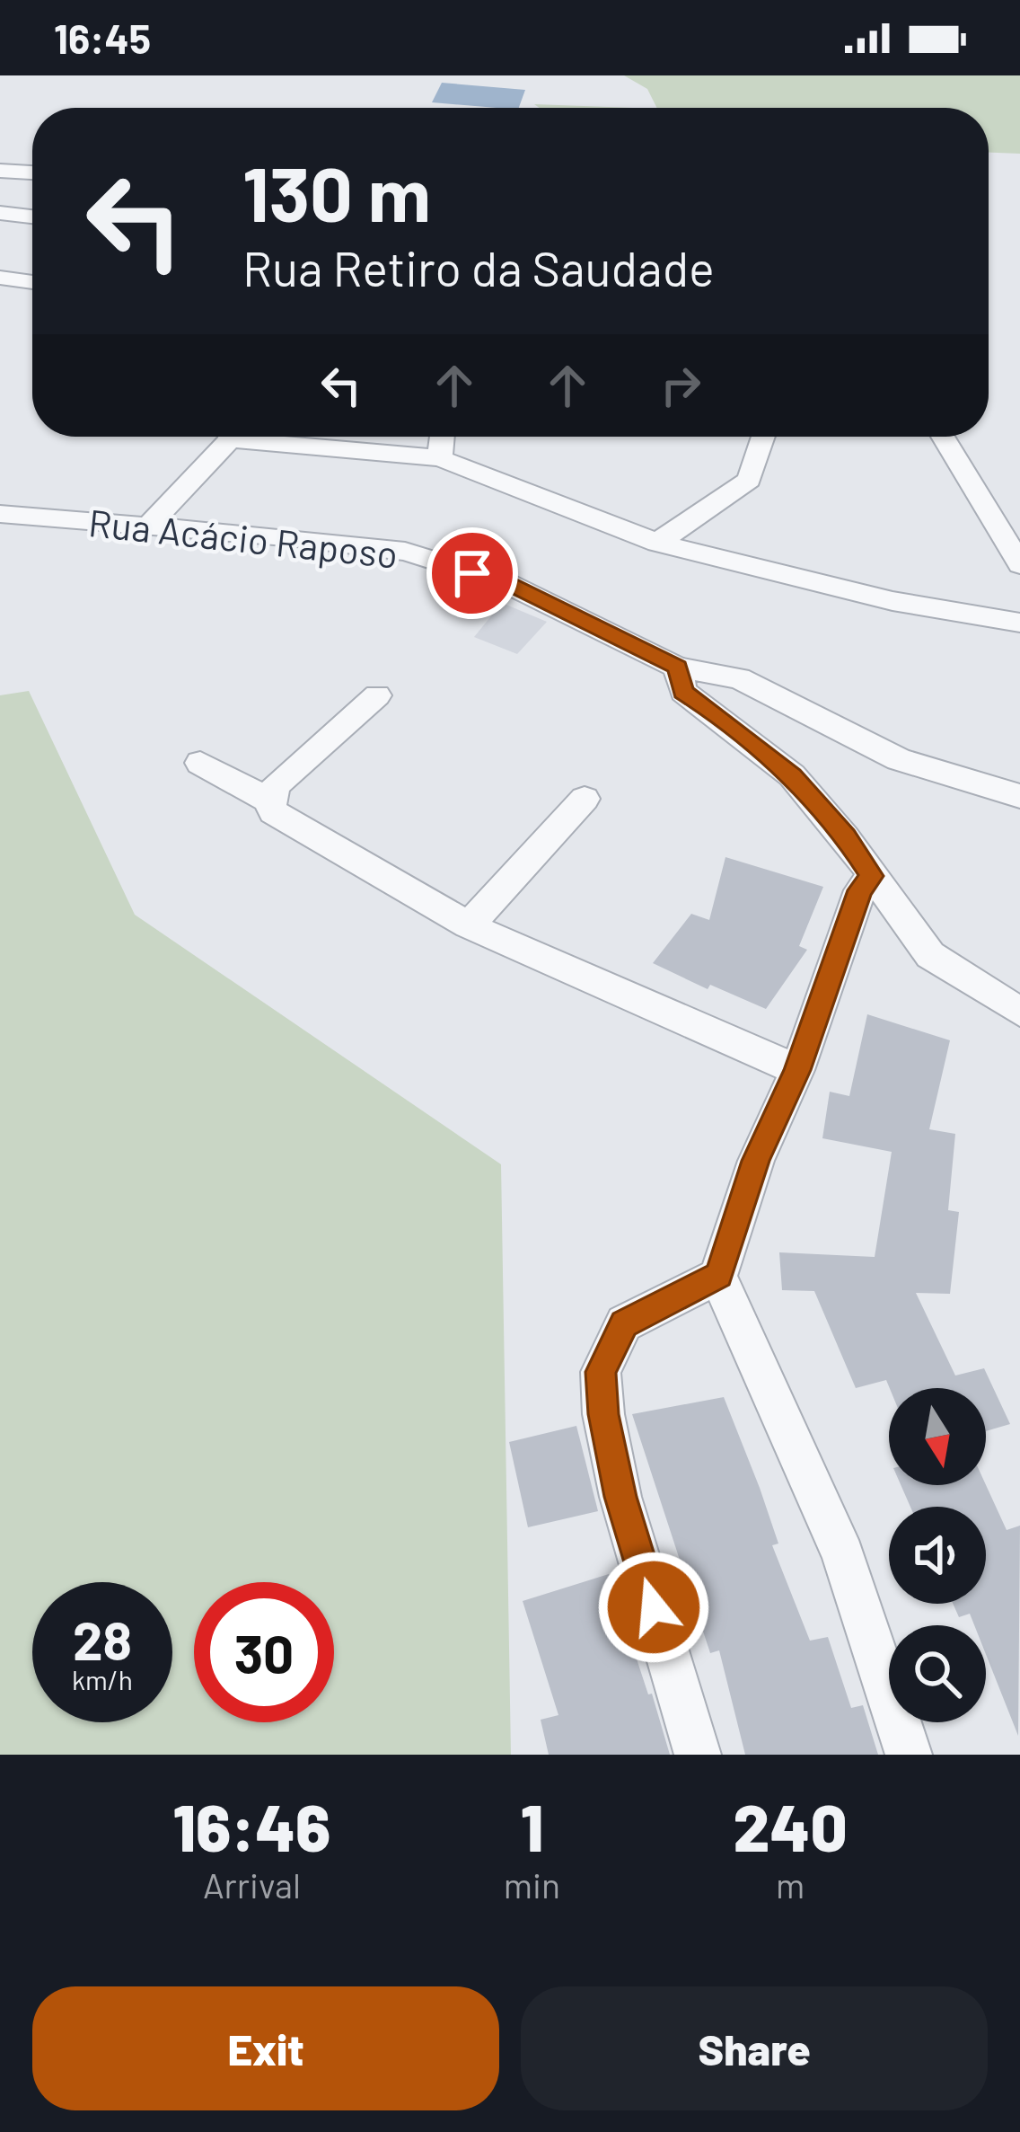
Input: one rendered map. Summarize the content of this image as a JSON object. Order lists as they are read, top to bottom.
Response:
{
  "streets": {
    "street": ["Rua Acácio Raposo"]
  },
  "north": "bottom",
  "page": {
    "status": "16:45",
    "turn": ["130 m", "Rua Retiro da Saudade"],
    "speed": "28 km/h",
    "limit": "30",
    "eta": [
      "16:46",
      "Arrival",
      "1",
      "min",
      "240",
      "m"
    ],
    "buttons": ["Exit", "Share"]
  }
}
